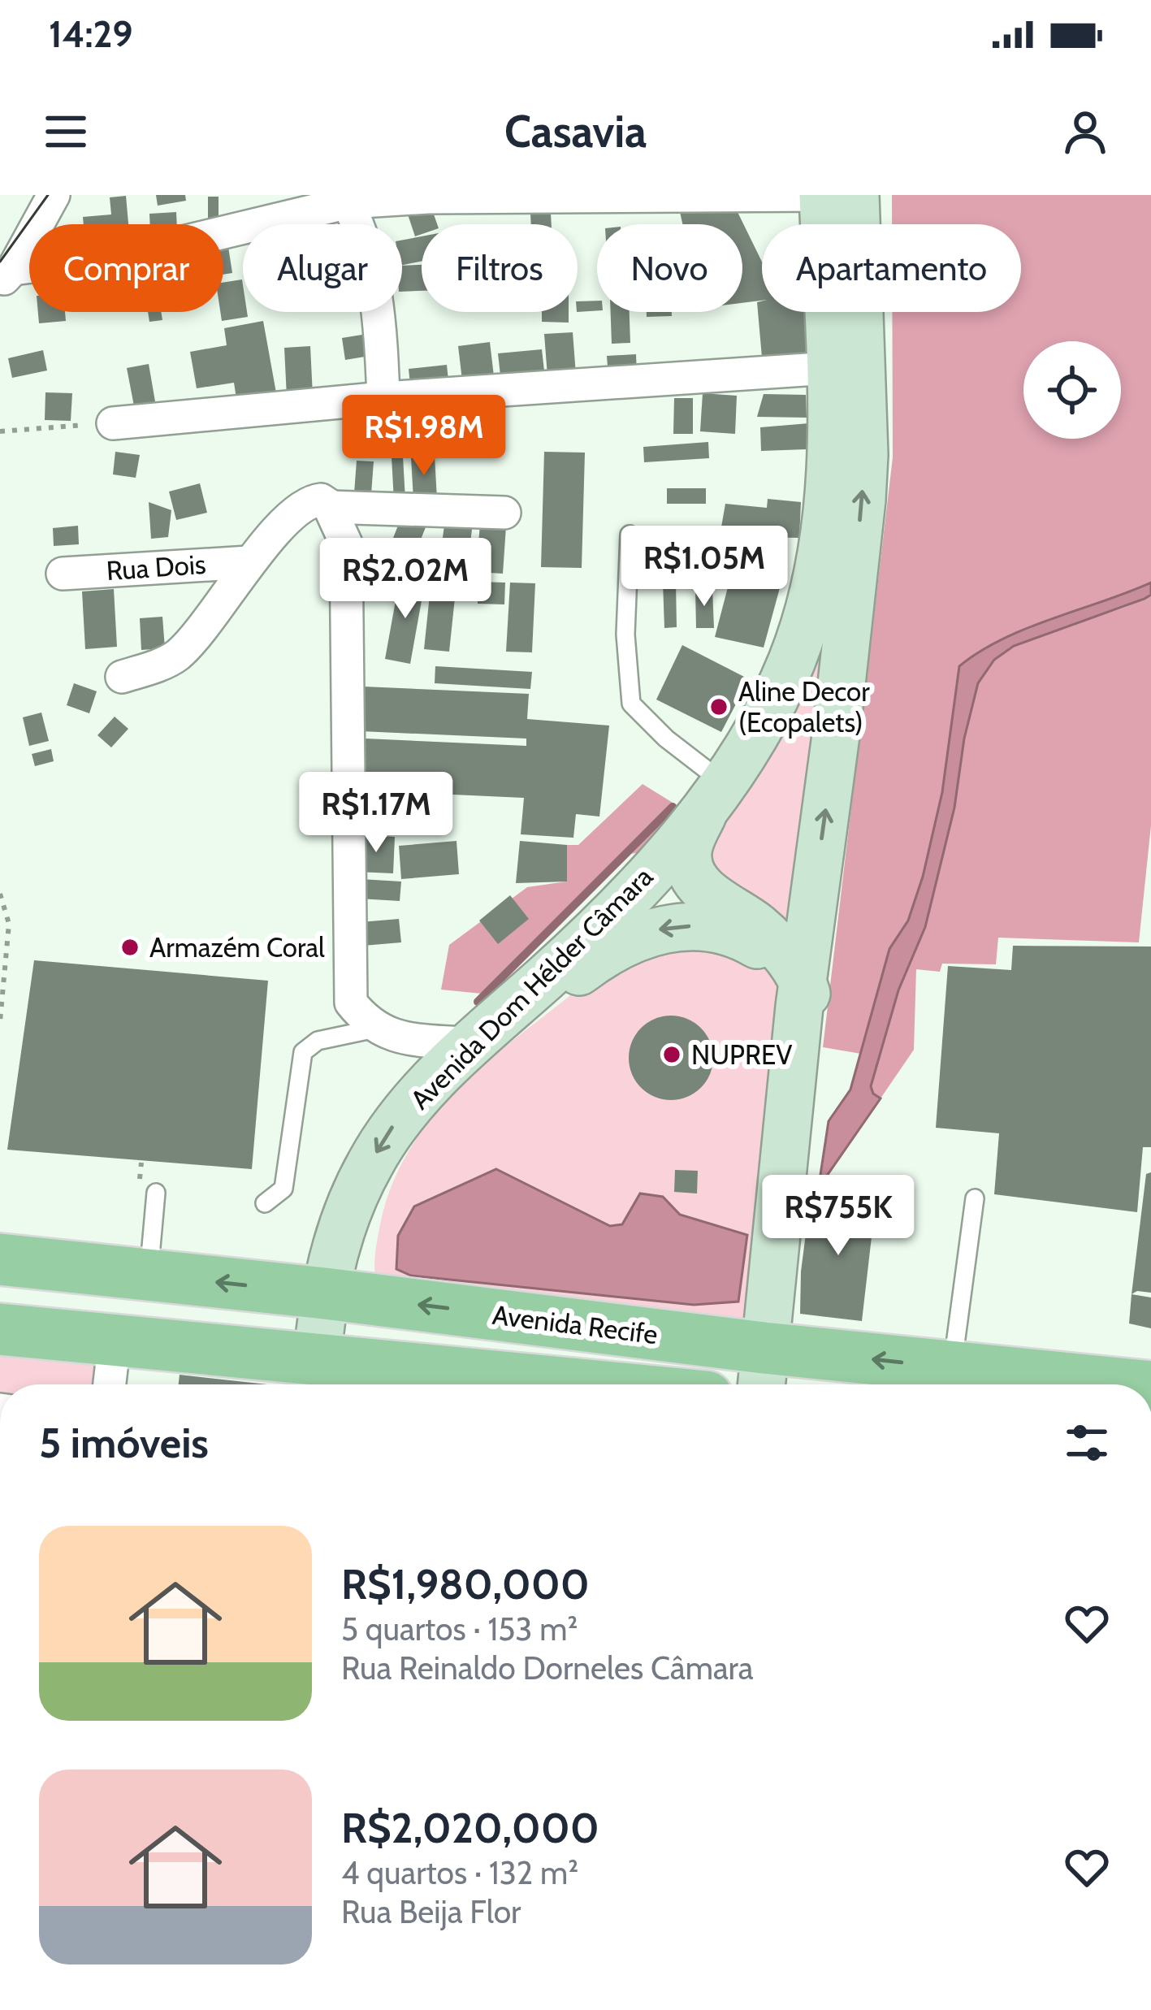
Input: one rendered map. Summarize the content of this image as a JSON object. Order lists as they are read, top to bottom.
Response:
{
  "streets": {
    "main road": ["Avenida Dom Hélder Câmara", "Avenida Recife"],
    "street": ["Rua Dois"]
  },
  "crossings": [
    ["Avenida Dom Hélder Câmara", "Avenida Recife"]
  ],
  "places": ["Aline Decor (Ecopalets)", "Armazém Coral", "NUPREV"],
  "page": {
    "status": "14:29",
    "header": "Casavia",
    "chip": [
      "Comprar",
      "Alugar",
      "Filtros",
      "Novo",
      "Apartamento"
    ],
    "price": [
      "R$1.98M",
      "R$1.05M",
      "R$2.02M",
      "R$1.17M",
      "R$755K"
    ],
    "heading": "5 imóveis",
    "list": [
      {
        "name": "R$1,980,000",
        "note": "5 quartos · 153 m² · Rua Reinaldo Dorneles Câmara"
      },
      {
        "name": "R$2,020,000",
        "note": "4 quartos · 132 m² · Rua Beija Flor"
      }
    ]
  }
}
